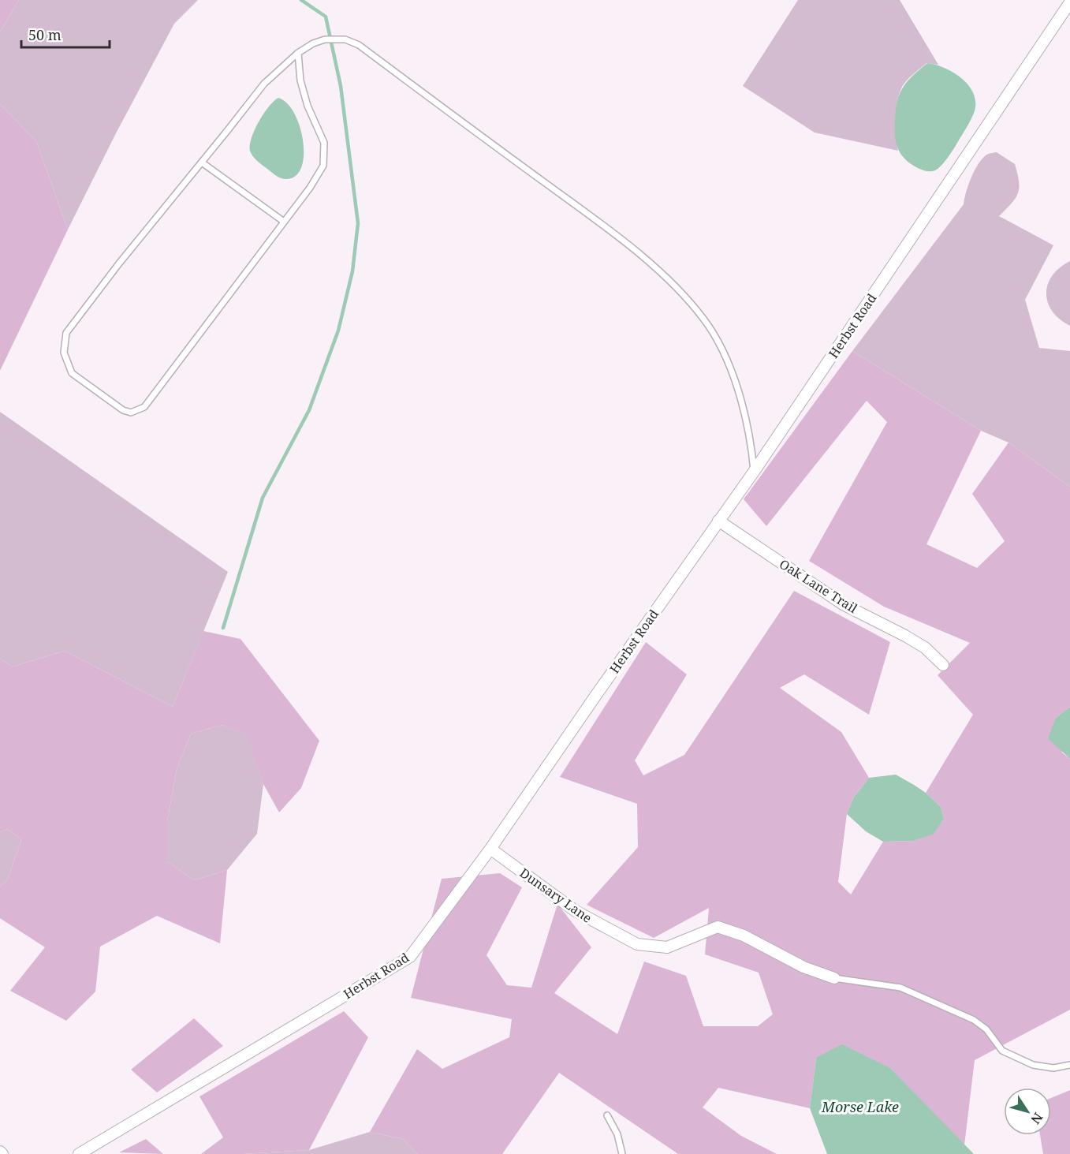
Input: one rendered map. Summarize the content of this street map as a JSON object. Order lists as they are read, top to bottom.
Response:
{
  "streets": {
    "street": ["Herbst Road", "Oak Lane Trail", "Dunsary Lane"]
  },
  "crossings": [
    ["Herbst Road", "Oak Lane Trail"],
    ["Herbst Road", "Dunsary Lane"]
  ],
  "water": ["Morse Lake"],
  "scale_bar": "50 m",
  "north": "bottom right"
}
